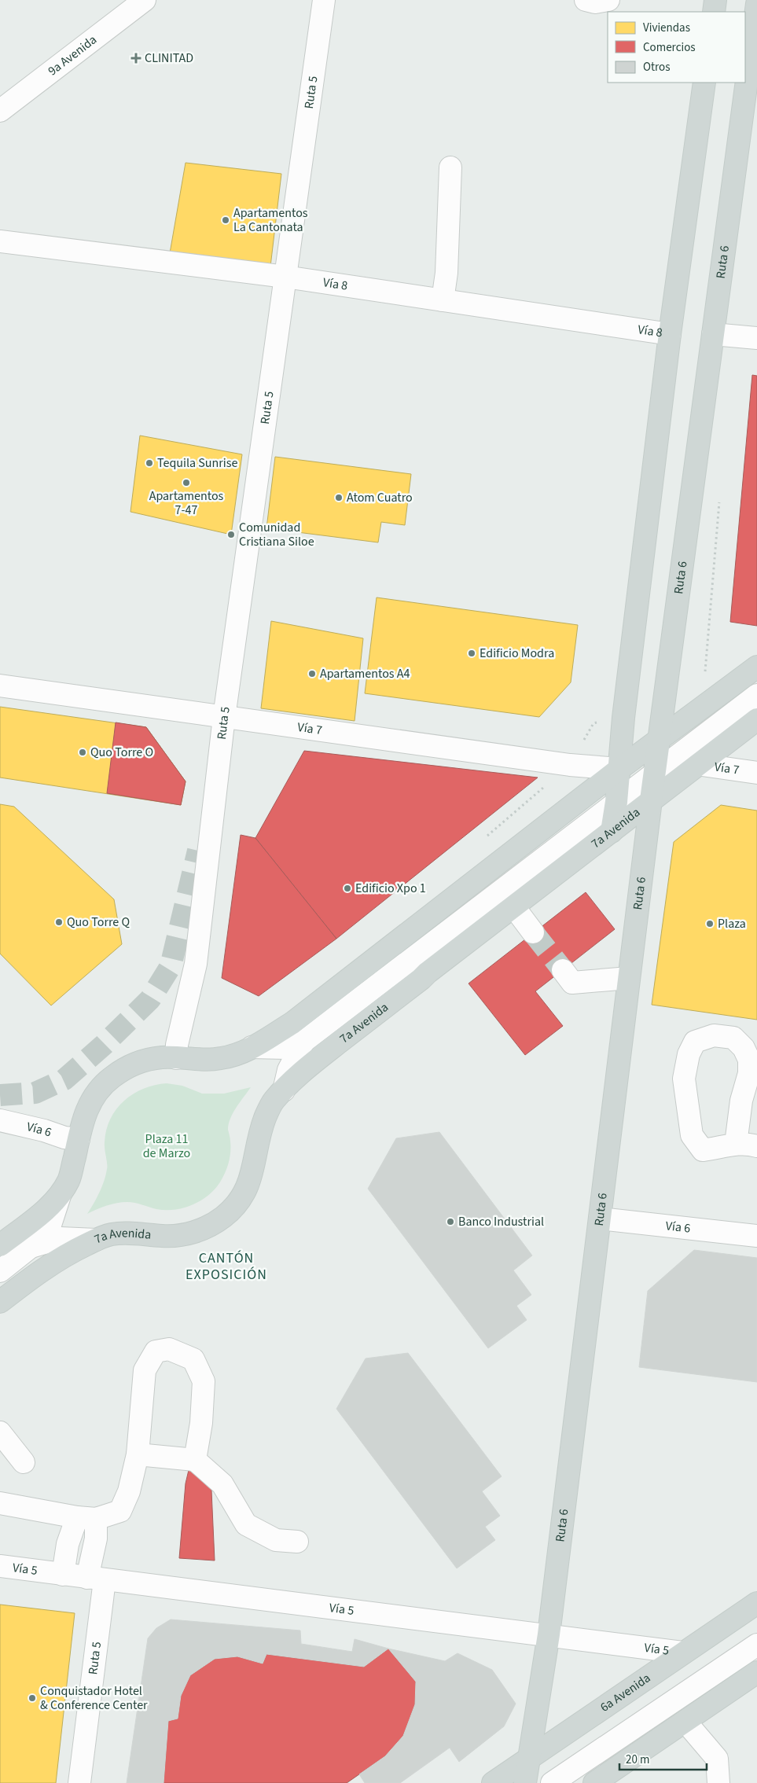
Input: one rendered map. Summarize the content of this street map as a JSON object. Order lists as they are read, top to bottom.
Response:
{
  "streets": {
    "main road": ["Ruta 6", "7a Avenida", "6a Avenida"],
    "street": [
      "9a Avenida",
      "Ruta 5",
      "Vía 8",
      "Vía 7",
      "Vía 6",
      "Vía 5"
    ]
  },
  "crossings": [
    ["Ruta 5", "Vía 8"],
    ["Ruta 5", "Vía 7"],
    ["Ruta 5", "Vía 5"],
    ["Ruta 6", "7a Avenida"],
    ["Ruta 6", "Vía 6"],
    ["Ruta 6", "Vía 5"],
    ["Ruta 6", "6a Avenida"],
    ["Vía 7", "7a Avenida"],
    ["Vía 5", "6a Avenida"]
  ],
  "districts": ["CANTÓN EXPOSICIÓN"],
  "parks": ["Plaza 11 de Marzo"],
  "places": {
    "health": ["CLINITAD"],
    "other": [
      "Apartamentos La Cantonata",
      "Tequila Sunrise",
      "Apartamentos 7-47",
      "Atom Cuatro",
      "Comunidad Cristiana Siloe",
      "Edificio Modra",
      "Apartamentos A4",
      "Quo Torre O",
      "Edificio Xpo 1",
      "Quo Torre Q",
      "Plaza",
      "Banco Industrial",
      "Conquistador Hotel & Conference Center"
    ]
  },
  "legend": ["Viviendas", "Comercios", "Otros"],
  "scale_bar": "20 m"
}
